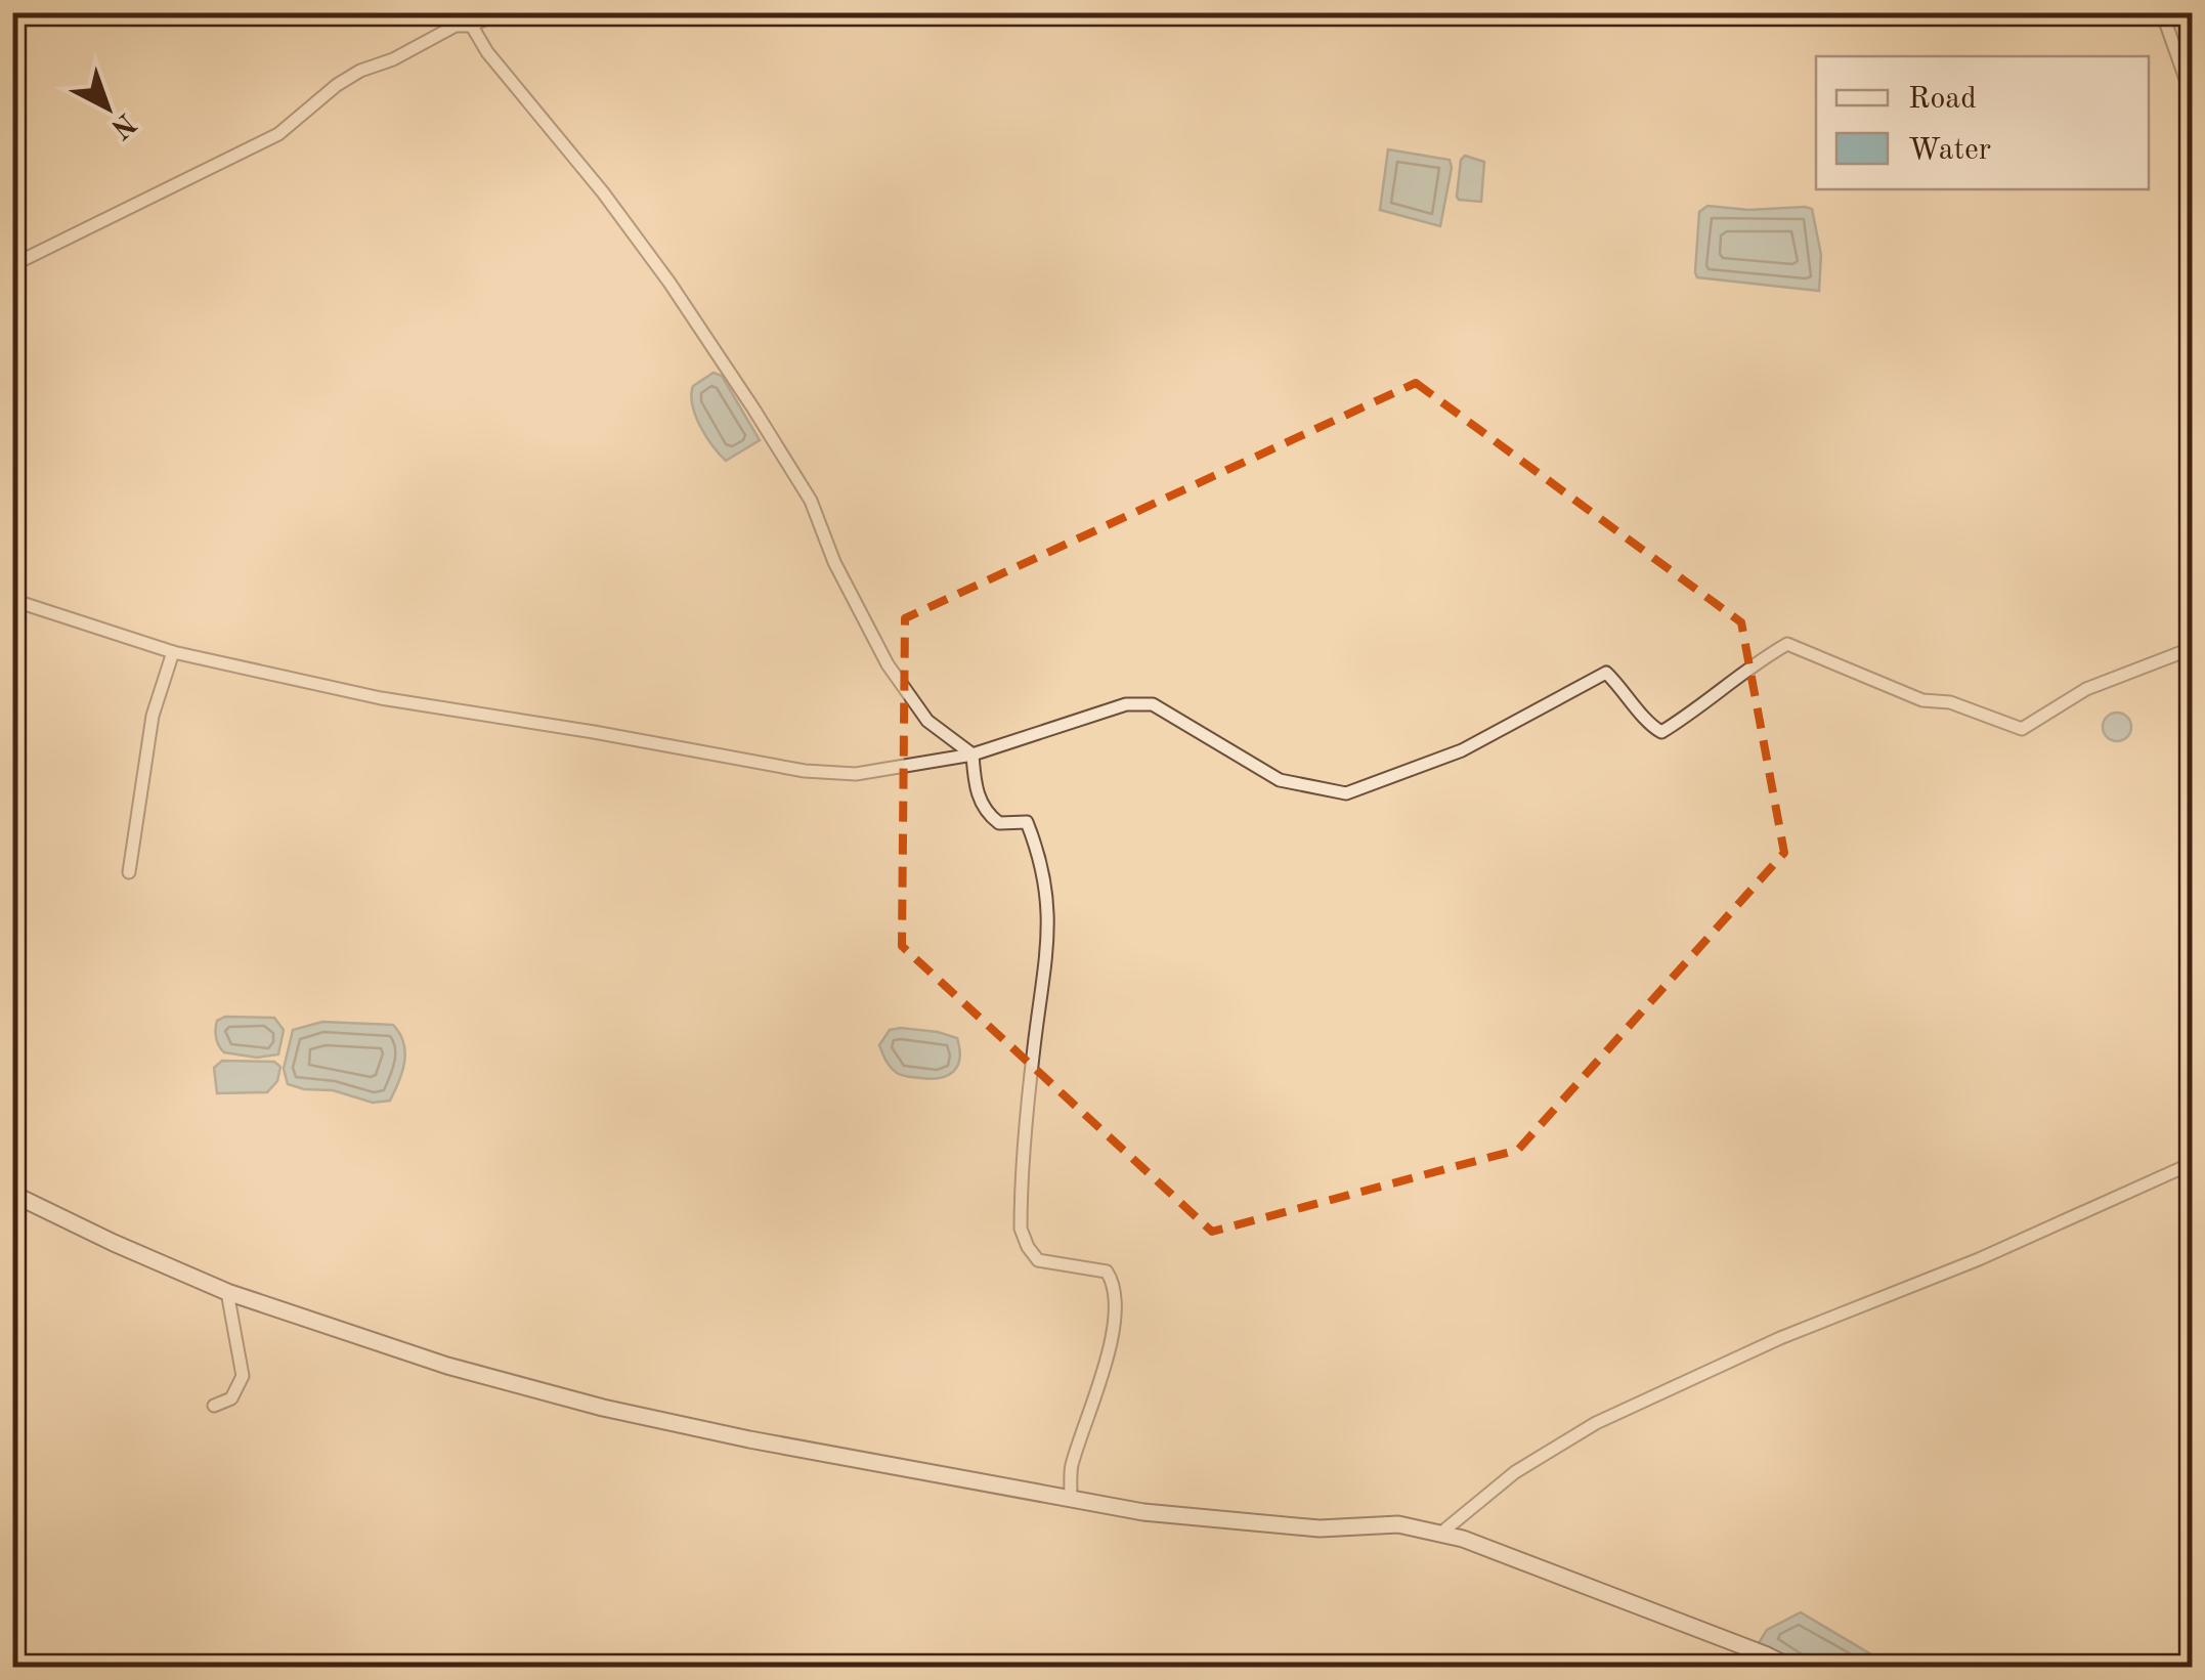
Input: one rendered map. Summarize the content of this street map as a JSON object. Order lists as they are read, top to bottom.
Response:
{
  "legend": ["Road", "Water"],
  "north": "bottom right"
}
